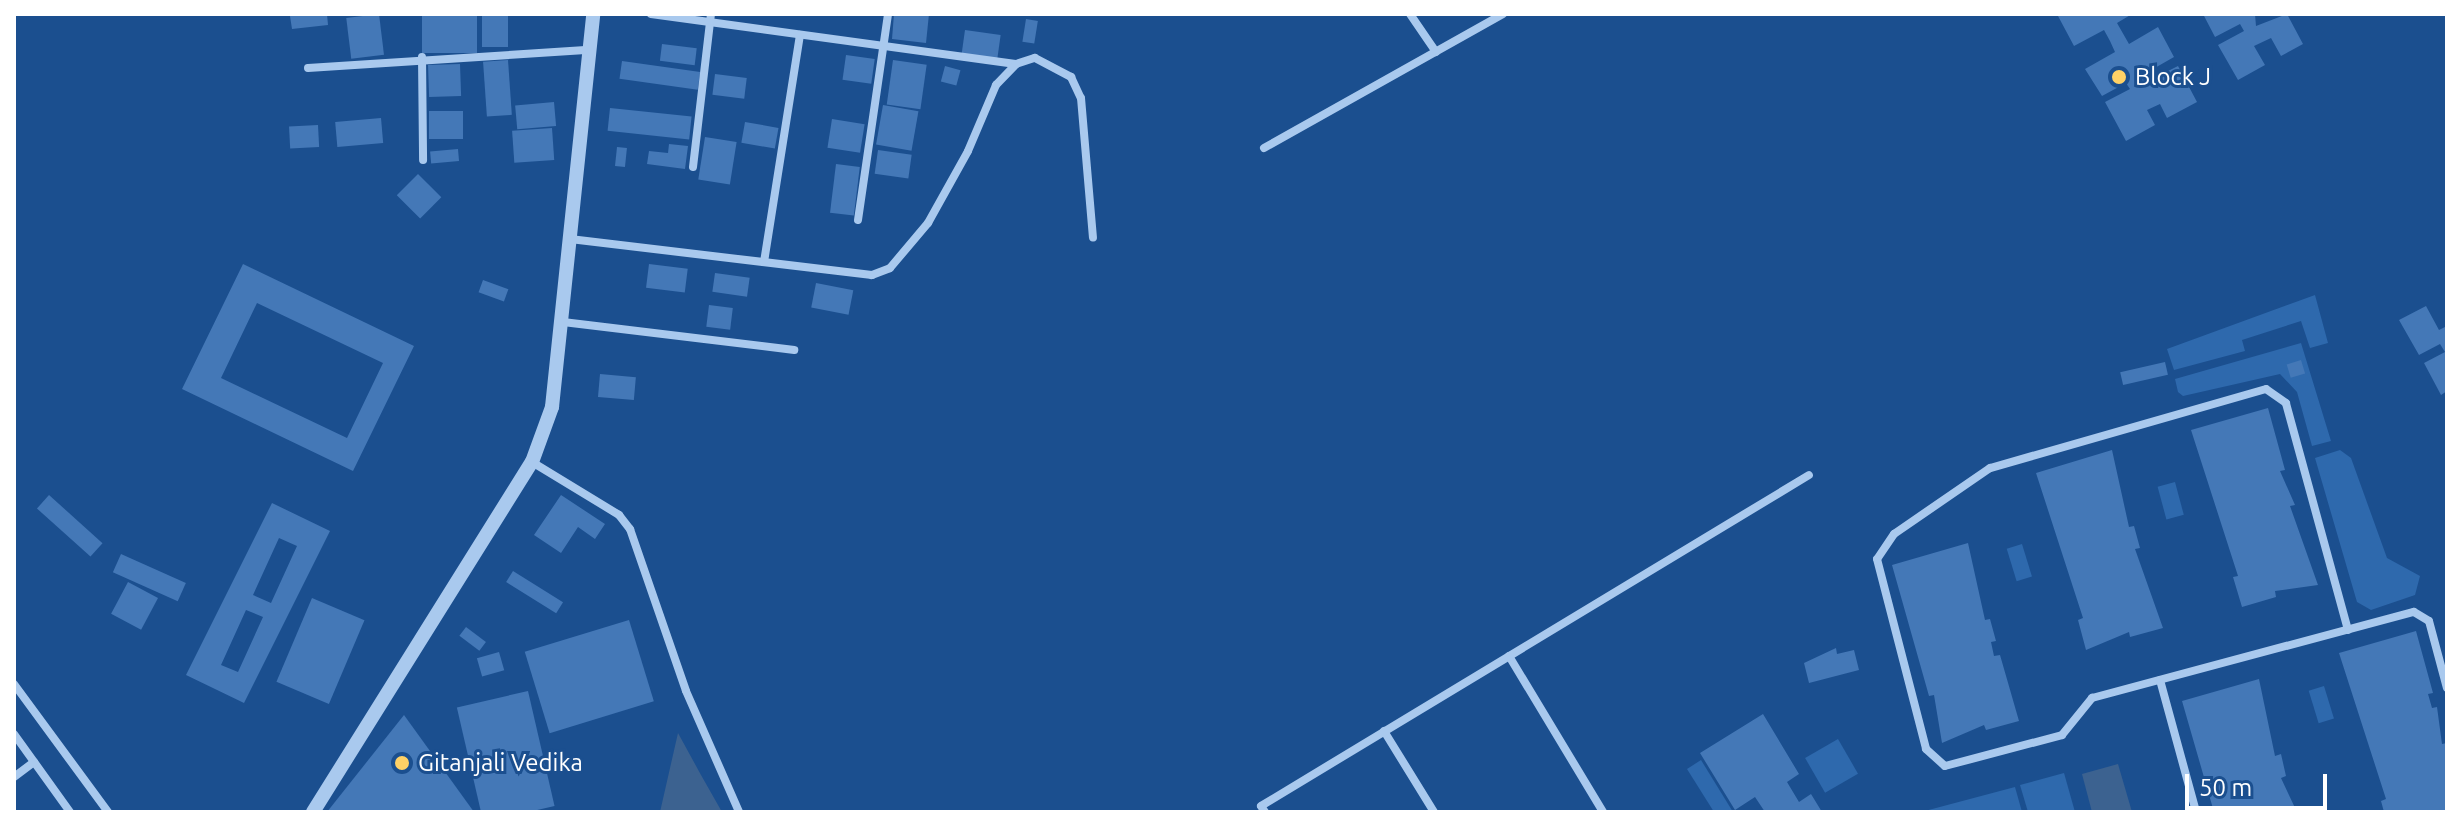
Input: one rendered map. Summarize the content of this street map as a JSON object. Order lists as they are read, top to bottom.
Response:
{
  "places": ["Block J", "Gitanjali Vedika"],
  "scale_bar": "50 m"
}
